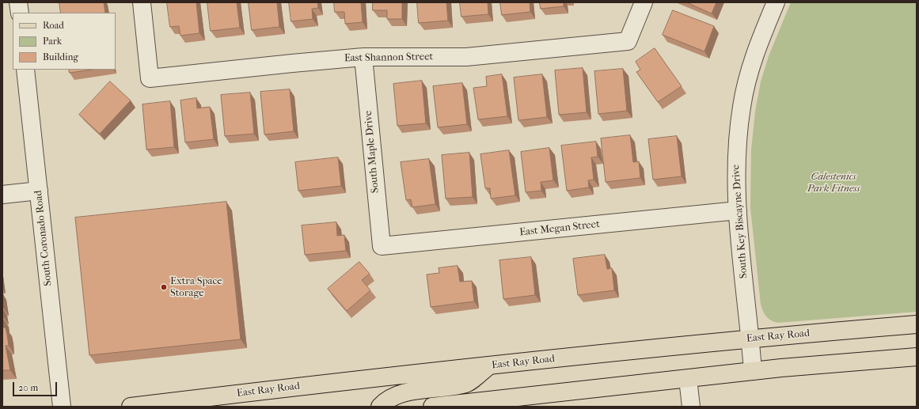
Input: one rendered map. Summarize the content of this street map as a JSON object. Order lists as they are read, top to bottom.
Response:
{
  "streets": {
    "main road": ["East Ray Road"],
    "street": [
      "East Shannon Street",
      "South Maple Drive",
      "South Key Biscayne Drive",
      "East Megan Street",
      "South Coronado Road"
    ]
  },
  "crossings": [
    ["East Shannon Street", "South Maple Drive"],
    ["South Maple Drive", "East Megan Street"],
    ["South Key Biscayne Drive", "East Megan Street"],
    ["South Key Biscayne Drive", "East Ray Road"]
  ],
  "parks": ["Calestenics Park Fitness"],
  "places": ["Extra Space Storage"],
  "legend": ["Road", "Park", "Building"],
  "scale_bar": "20 m"
}
